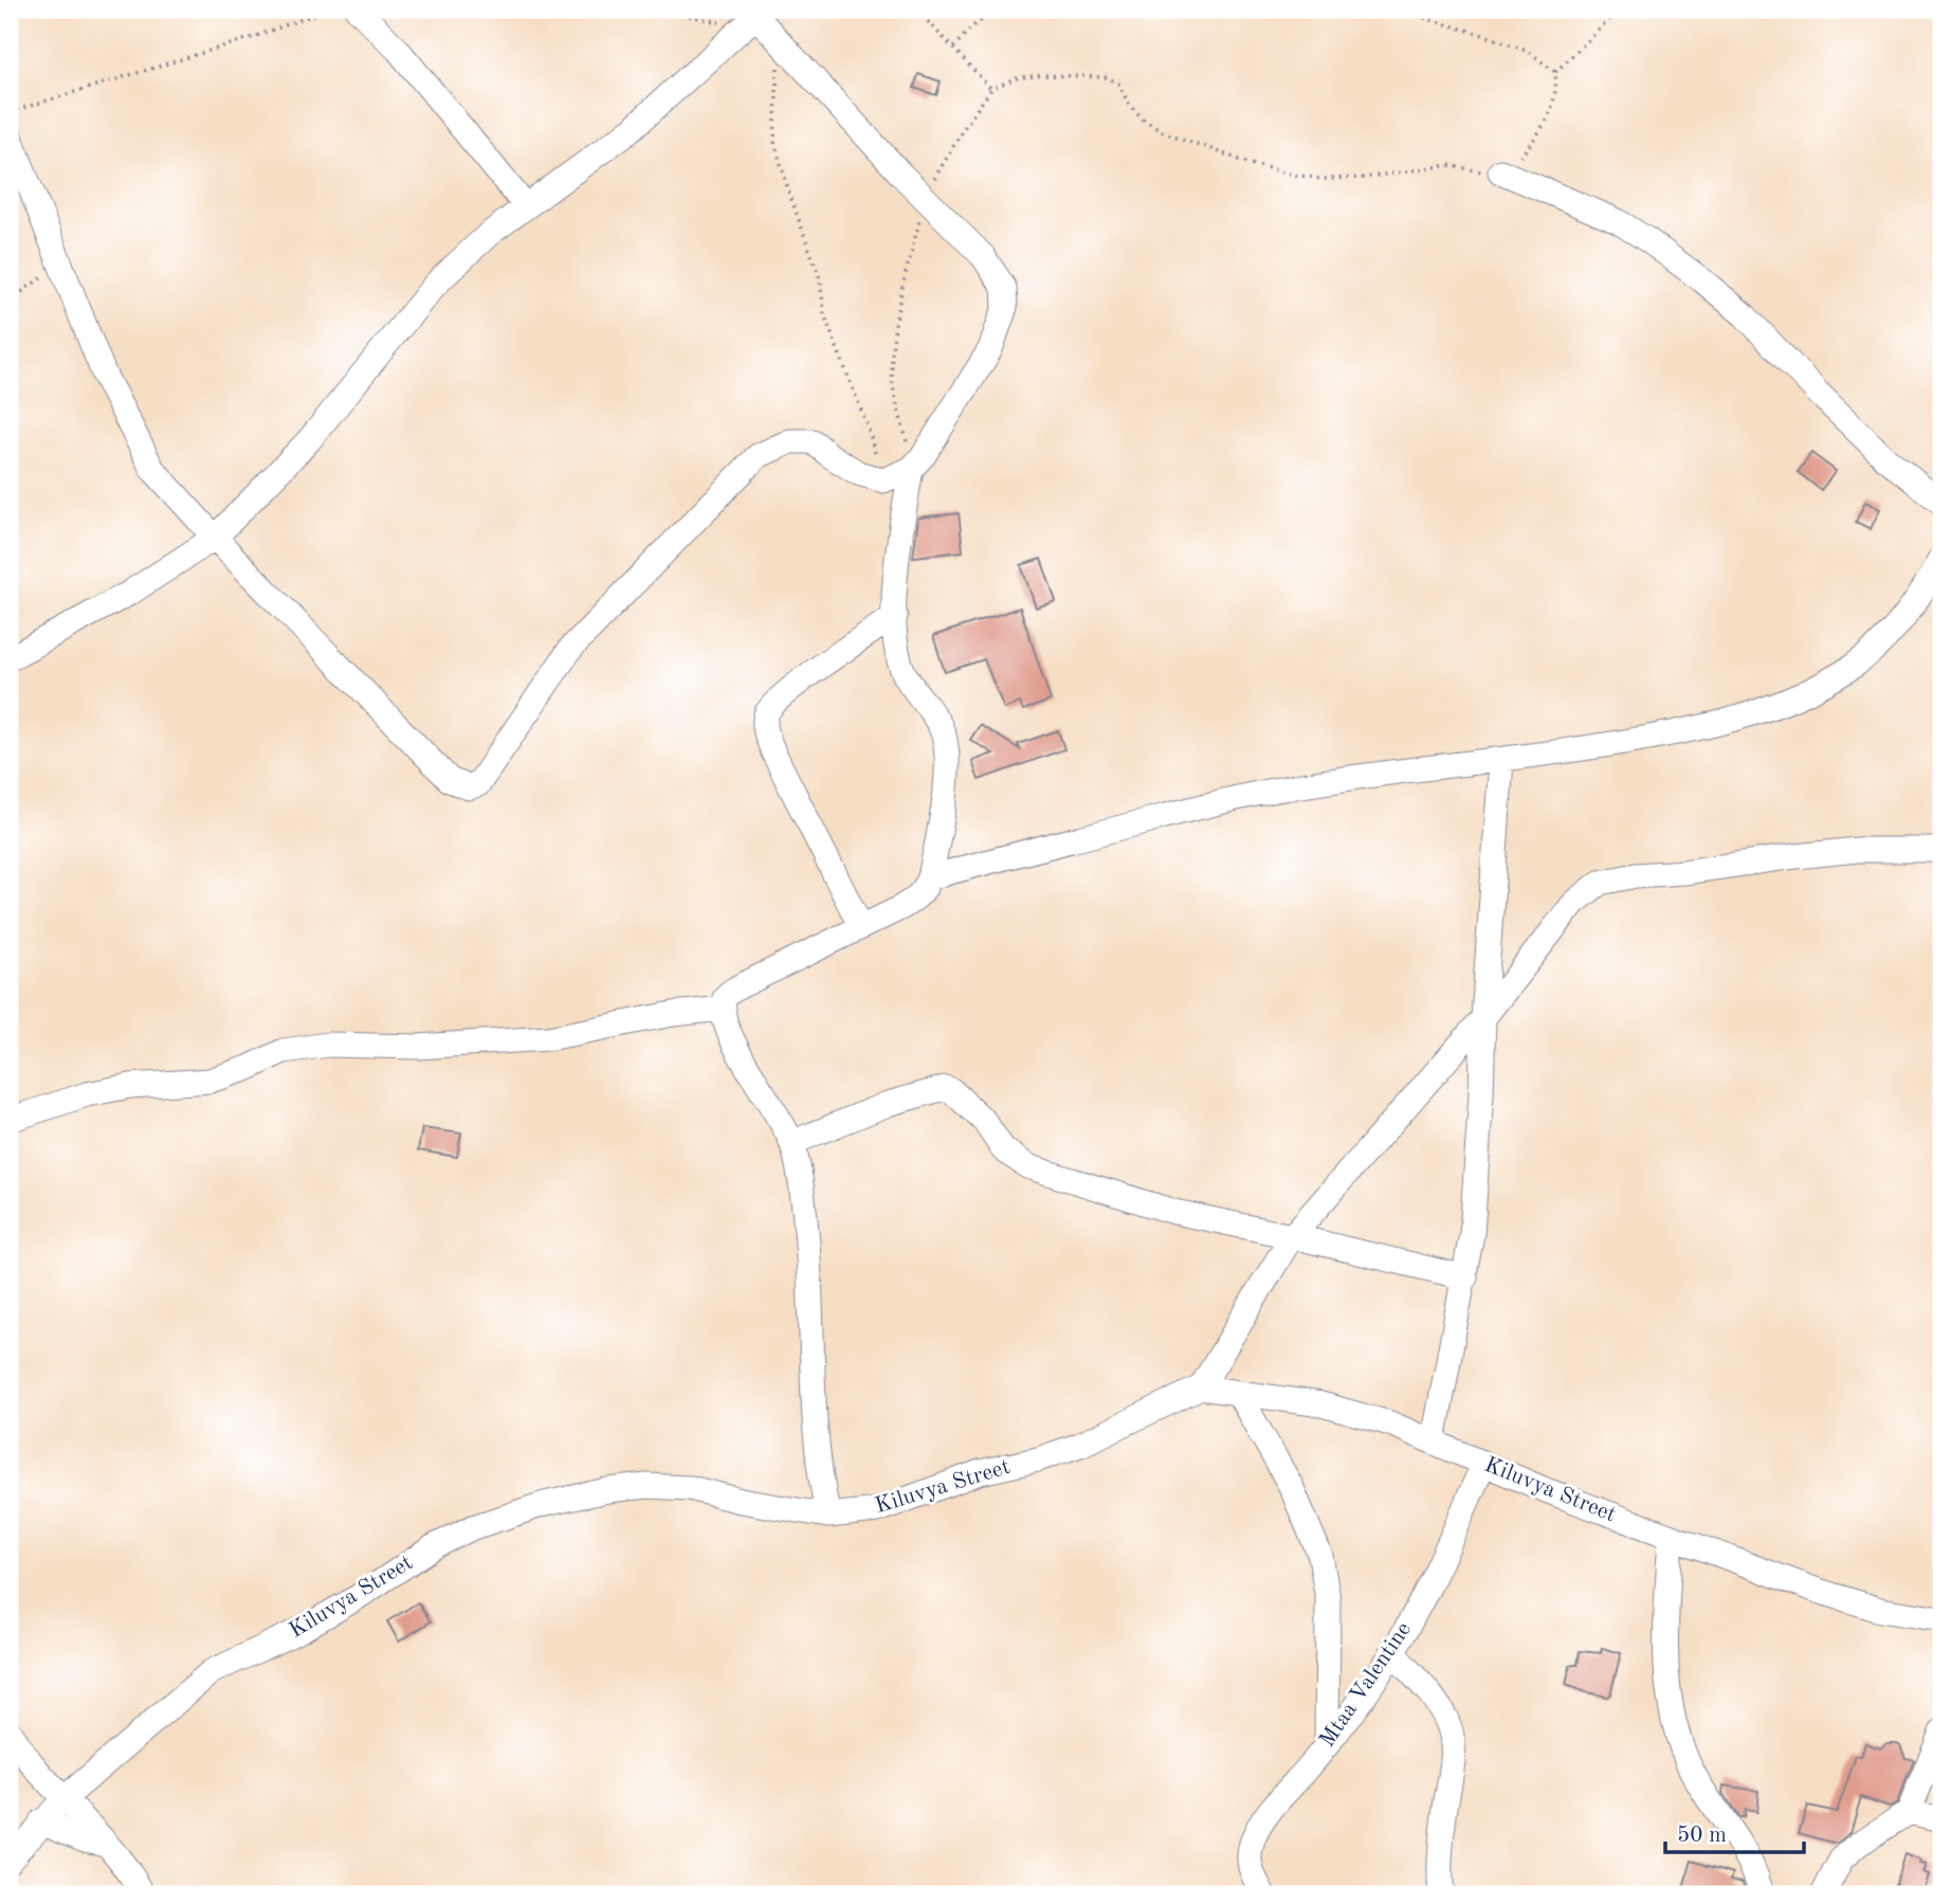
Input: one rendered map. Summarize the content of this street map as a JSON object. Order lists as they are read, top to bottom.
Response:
{
  "streets": {
    "street": ["Kiluvya Street", "Mtaa Valentine"]
  },
  "crossings": [
    ["Kiluvya Street", "Mtaa Valentine"]
  ],
  "scale_bar": "50 m"
}
